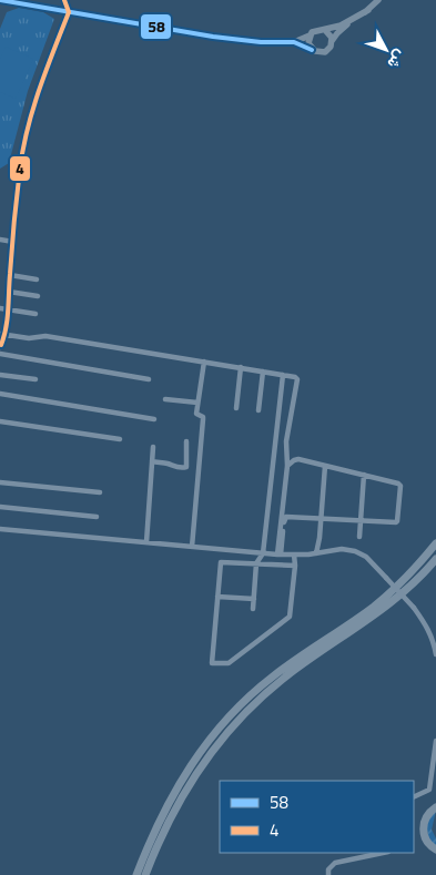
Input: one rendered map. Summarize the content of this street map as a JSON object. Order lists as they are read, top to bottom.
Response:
{
  "lines": ["transit line 58", "transit line 4"],
  "legend": ["58", "4"],
  "north": "bottom right"
}
